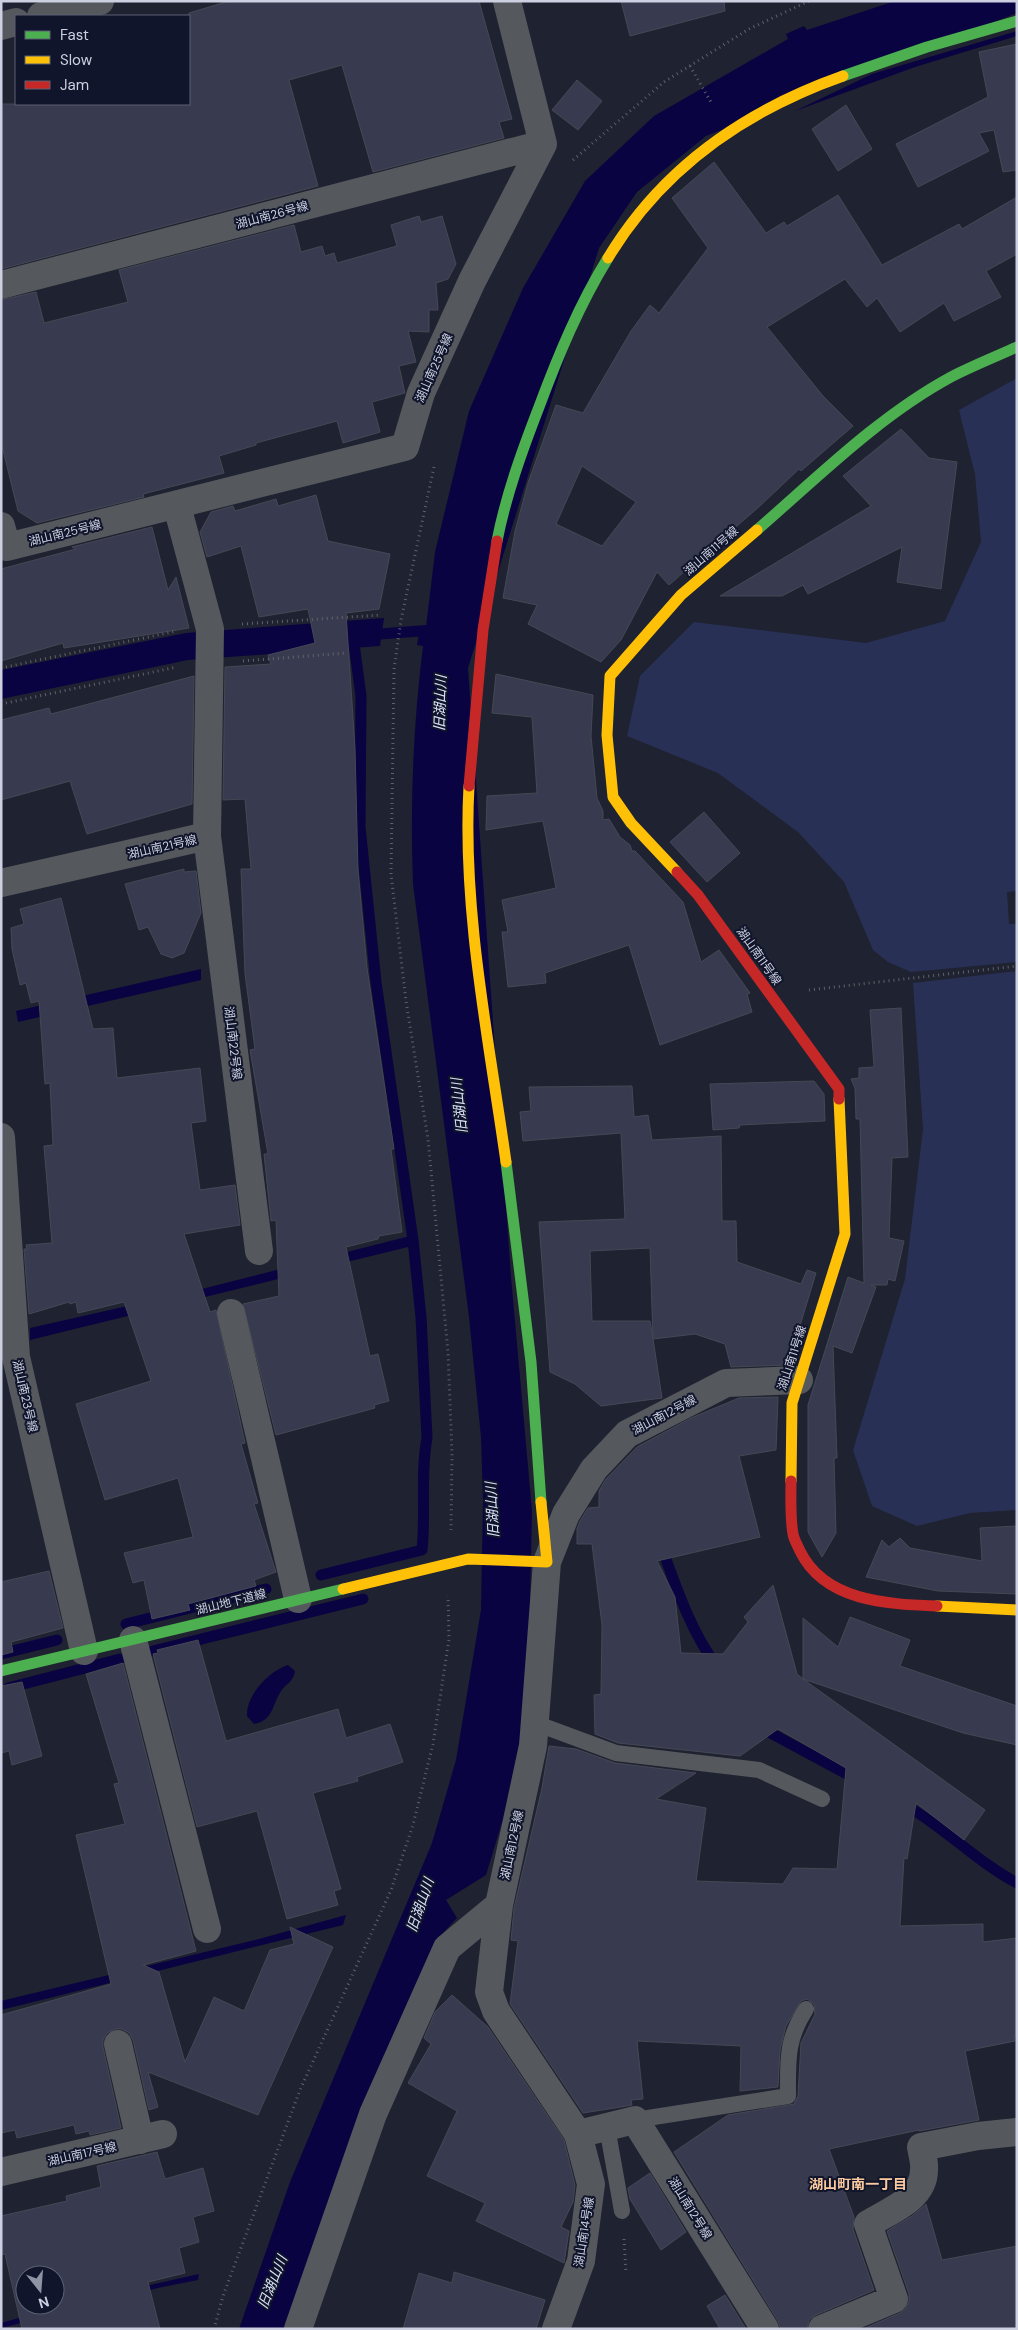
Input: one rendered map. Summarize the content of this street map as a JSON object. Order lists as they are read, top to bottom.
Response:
{
  "streets": {
    "street": [
      "湖山南26号線",
      "湖山南25号線",
      "湖山南11号線",
      "湖山南21号線",
      "湖山南22号線",
      "湖山南23号線",
      "湖山南12号線",
      "湖山地下道線",
      "湖山南17号線",
      "湖山南14号線"
    ]
  },
  "crossings": [
    ["湖山南26号線", "湖山南25号線"],
    ["湖山南25号線", "湖山南21号線"],
    ["湖山南11号線", "湖山南12号線"],
    ["湖山南21号線", "湖山南22号線"],
    ["湖山南23号線", "湖山地下道線"],
    ["湖山南12号線", "湖山地下道線"],
    ["湖山南12号線", "湖山南14号線"]
  ],
  "districts": ["湖山町南一丁目"],
  "water": ["旧湖山川"],
  "legend": ["Fast", "Slow", "Jam"],
  "north": "bottom"
}
